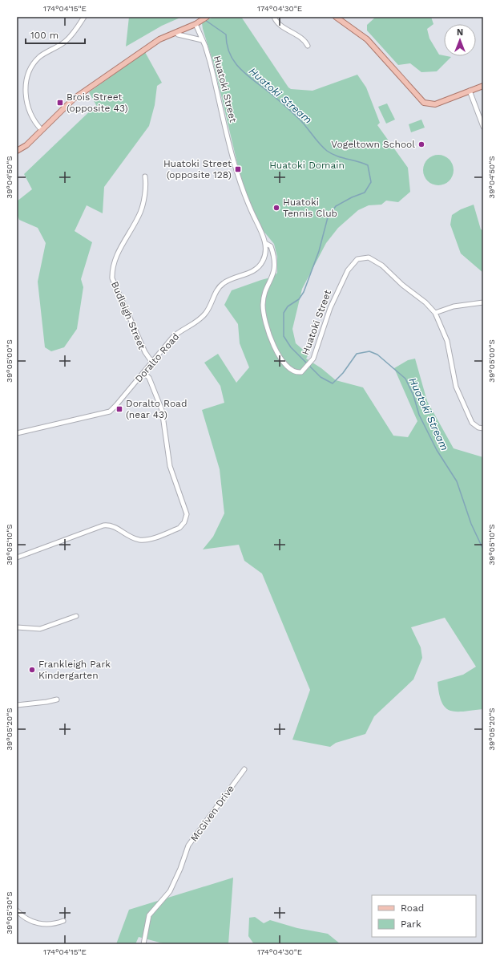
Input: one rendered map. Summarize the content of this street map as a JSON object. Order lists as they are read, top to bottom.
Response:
{
  "streets": {
    "street": [
      "Huatoki Street",
      "Budleigh Street",
      "Doralto Road",
      "McGiven Drive"
    ]
  },
  "crossings": [
    ["Huatoki Street", "Doralto Road"],
    ["Budleigh Street", "Doralto Road"]
  ],
  "water": ["Huatoki Stream"],
  "parks": ["Huatoki Domain"],
  "places": {
    "transit": ["Brois Street (opposite 43)", "Huatoki Street (opposite 128)", "Doralto Road (near 43)"],
    "other": ["Vogeltown School", "Huatoki Tennis Club", "Frankleigh Park Kindergarten"]
  },
  "legend": ["Road", "Park"],
  "scale_bar": "100 m",
  "north": "top",
  "coordinates": [
    "174°04'15\"E",
    "174°04'30\"E",
    "39°04'50\"S",
    "39°05'00\"S",
    "39°05'10\"S",
    "39°05'20\"S",
    "39°05'30\"S"
  ]
}
